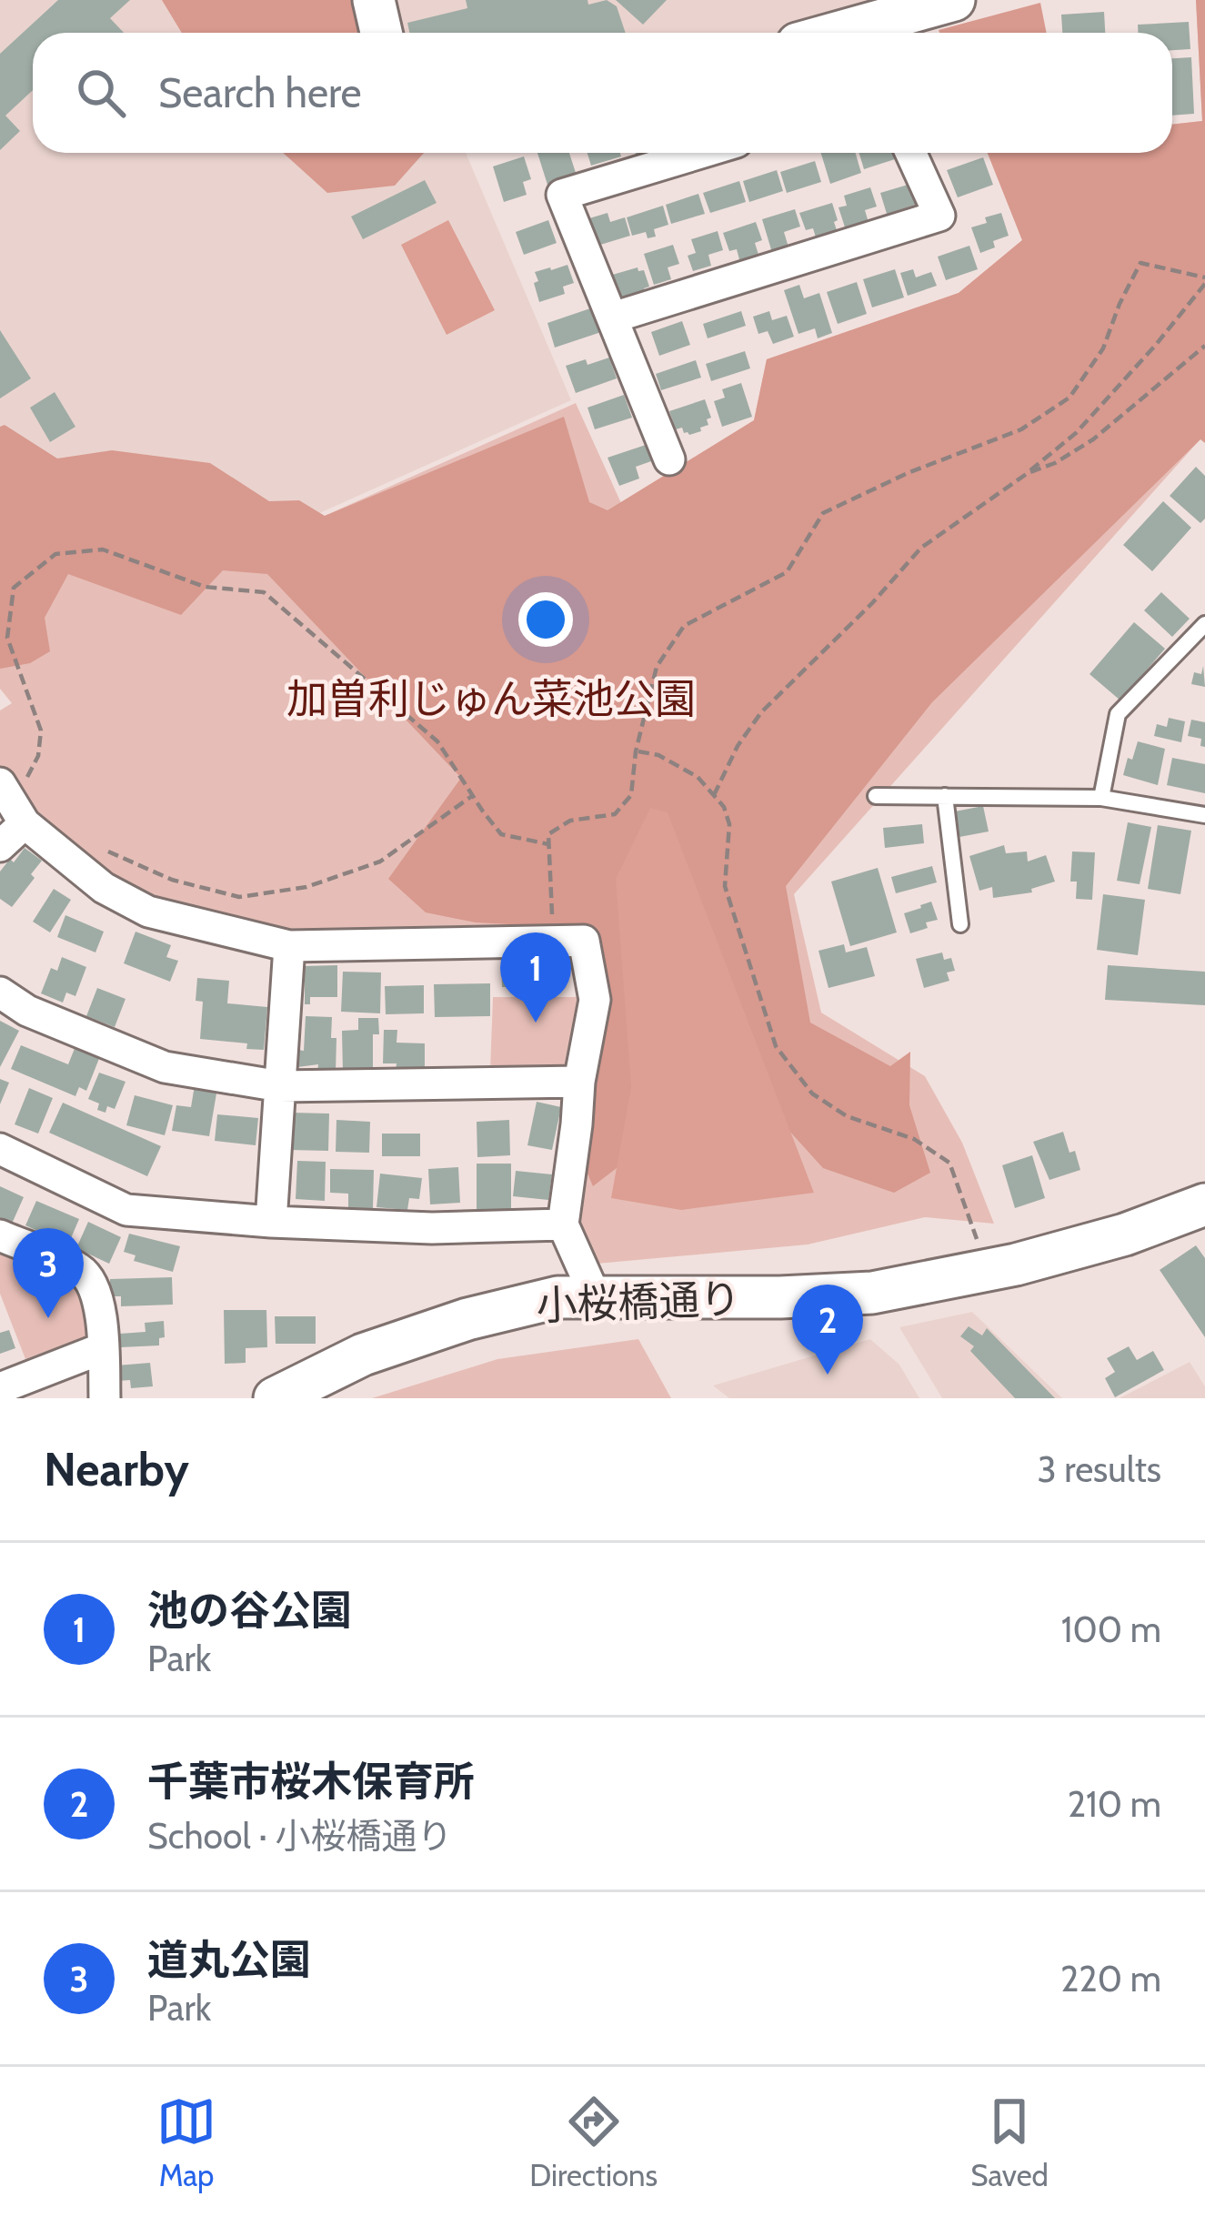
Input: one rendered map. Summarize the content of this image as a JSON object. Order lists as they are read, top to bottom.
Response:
{
  "streets": {
    "street": ["小桜橋通り"]
  },
  "parks": ["加曽利じゅん菜池公園"],
  "page": {
    "search": "Search here",
    "pins": ["1", "3", "2"],
    "heading": ["Nearby", "3 results"],
    "list": [
      {
        "mark": "1",
        "name": "池の谷公園",
        "note": "Park",
        "value": "100 m"
      },
      {
        "mark": "2",
        "name": "千葉市桜木保育所",
        "note": "School · 小桜橋通り",
        "value": "210 m"
      },
      {
        "mark": "3",
        "name": "道丸公園",
        "note": "Park",
        "value": "220 m"
      }
    ],
    "nav": ["Map", "Directions", "Saved"]
  }
}
